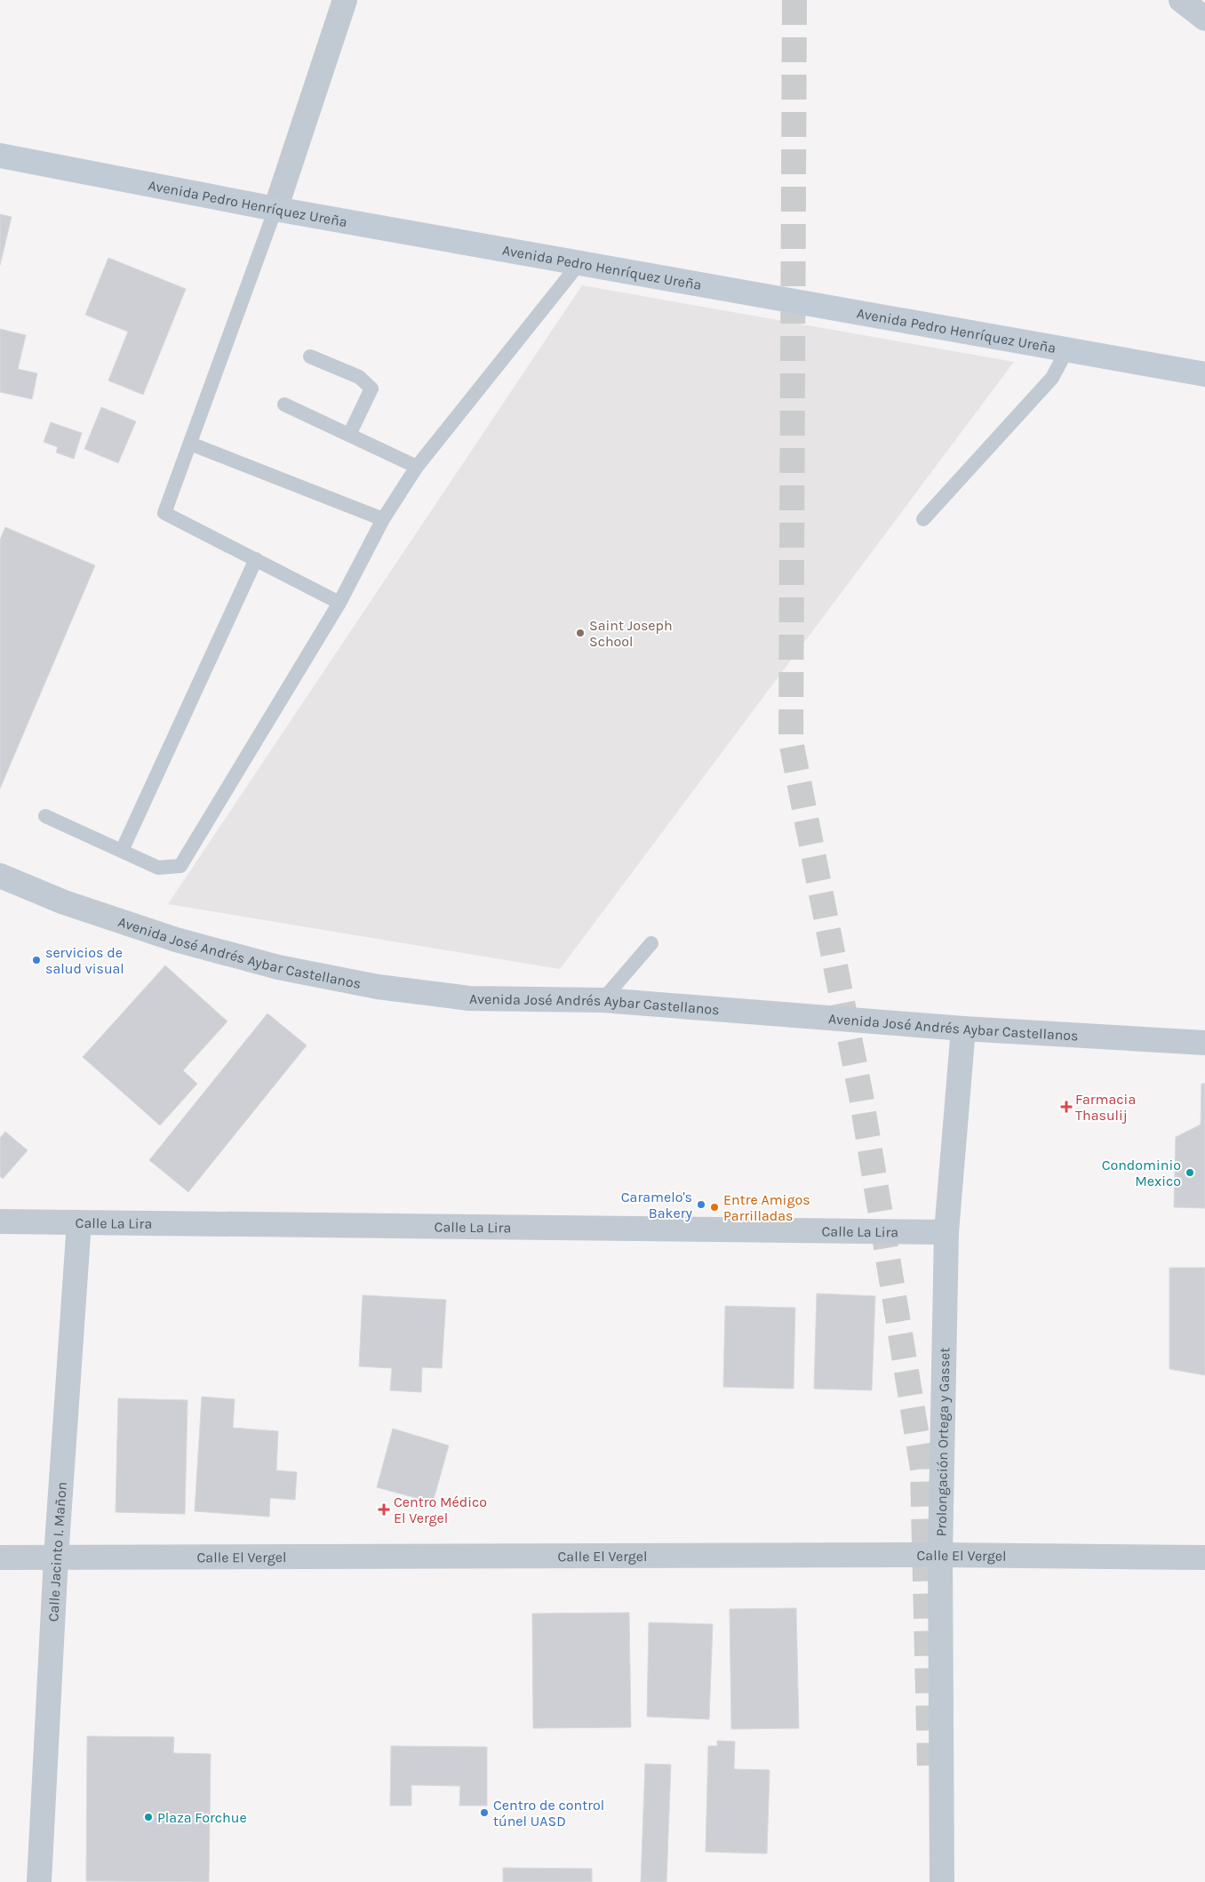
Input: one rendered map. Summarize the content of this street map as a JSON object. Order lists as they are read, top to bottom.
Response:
{
  "streets": {
    "main road": ["Avenida Pedro Henríquez Ureña"],
    "street": [
      "Avenida José Andrés Aybar Castellanos",
      "Calle La Lira",
      "Prolongación Ortega y Gasset",
      "Calle Jacinto I. Mañon",
      "Calle El Vergel"
    ]
  },
  "crossings": [
    ["Avenida José Andrés Aybar Castellanos", "Prolongación Ortega y Gasset"],
    ["Calle La Lira", "Prolongación Ortega y Gasset"],
    ["Calle La Lira", "Calle Jacinto I. Mañon"],
    ["Prolongación Ortega y Gasset", "Calle El Vergel"],
    ["Calle Jacinto I. Mañon", "Calle El Vergel"]
  ],
  "places": {
    "other": [
      "Saint Joseph School",
      "servicios de salud visual",
      "Condominio Mexico",
      "Caramelo's Bakery",
      "Entre Amigos Parrilladas",
      "Centro de control túnel UASD",
      "Plaza Forchue"
    ],
    "health": ["Farmacia Thasulij", "Centro Médico El Vergel"]
  }
}
